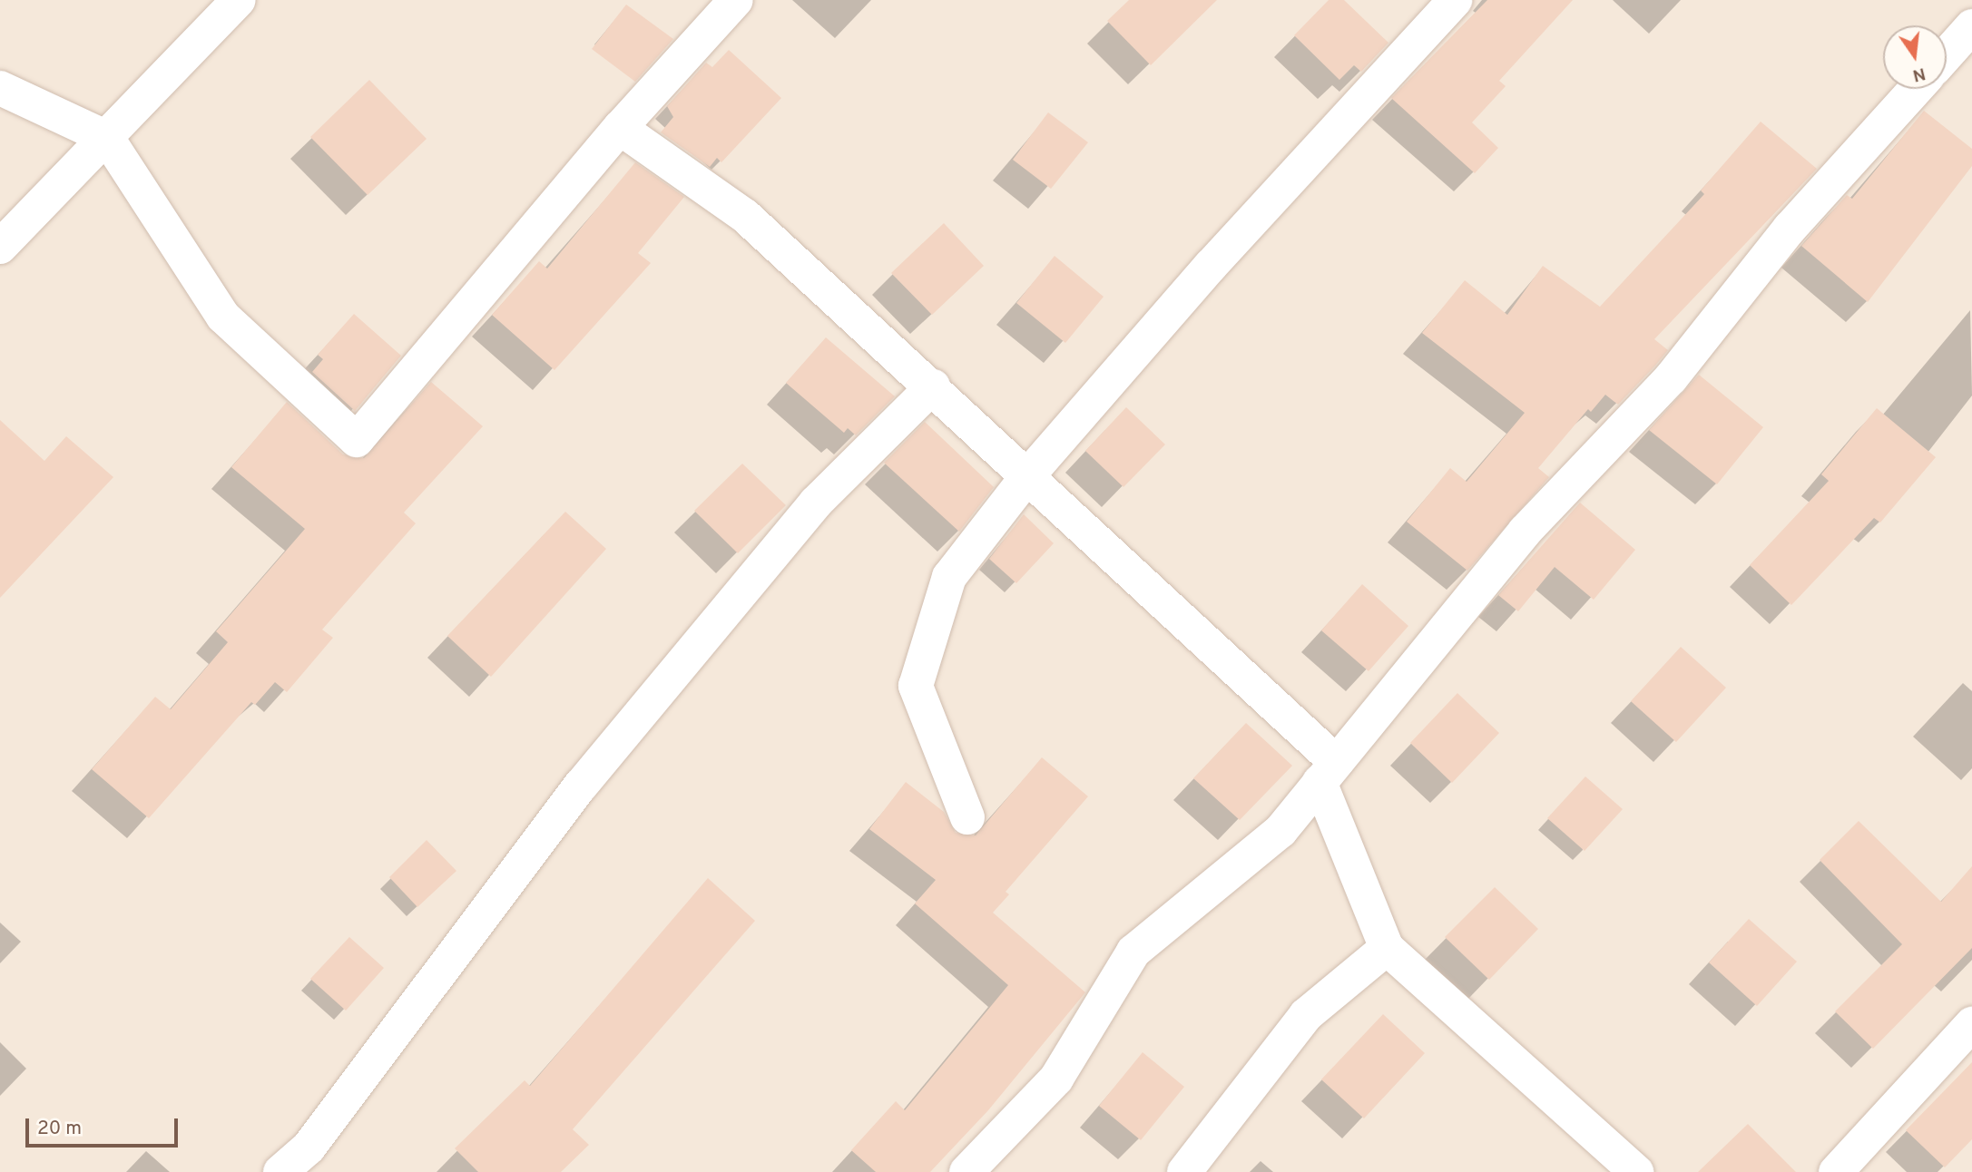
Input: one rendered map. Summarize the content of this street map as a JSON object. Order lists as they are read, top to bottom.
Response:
{
  "scale_bar": "20 m",
  "north": "bottom"
}
